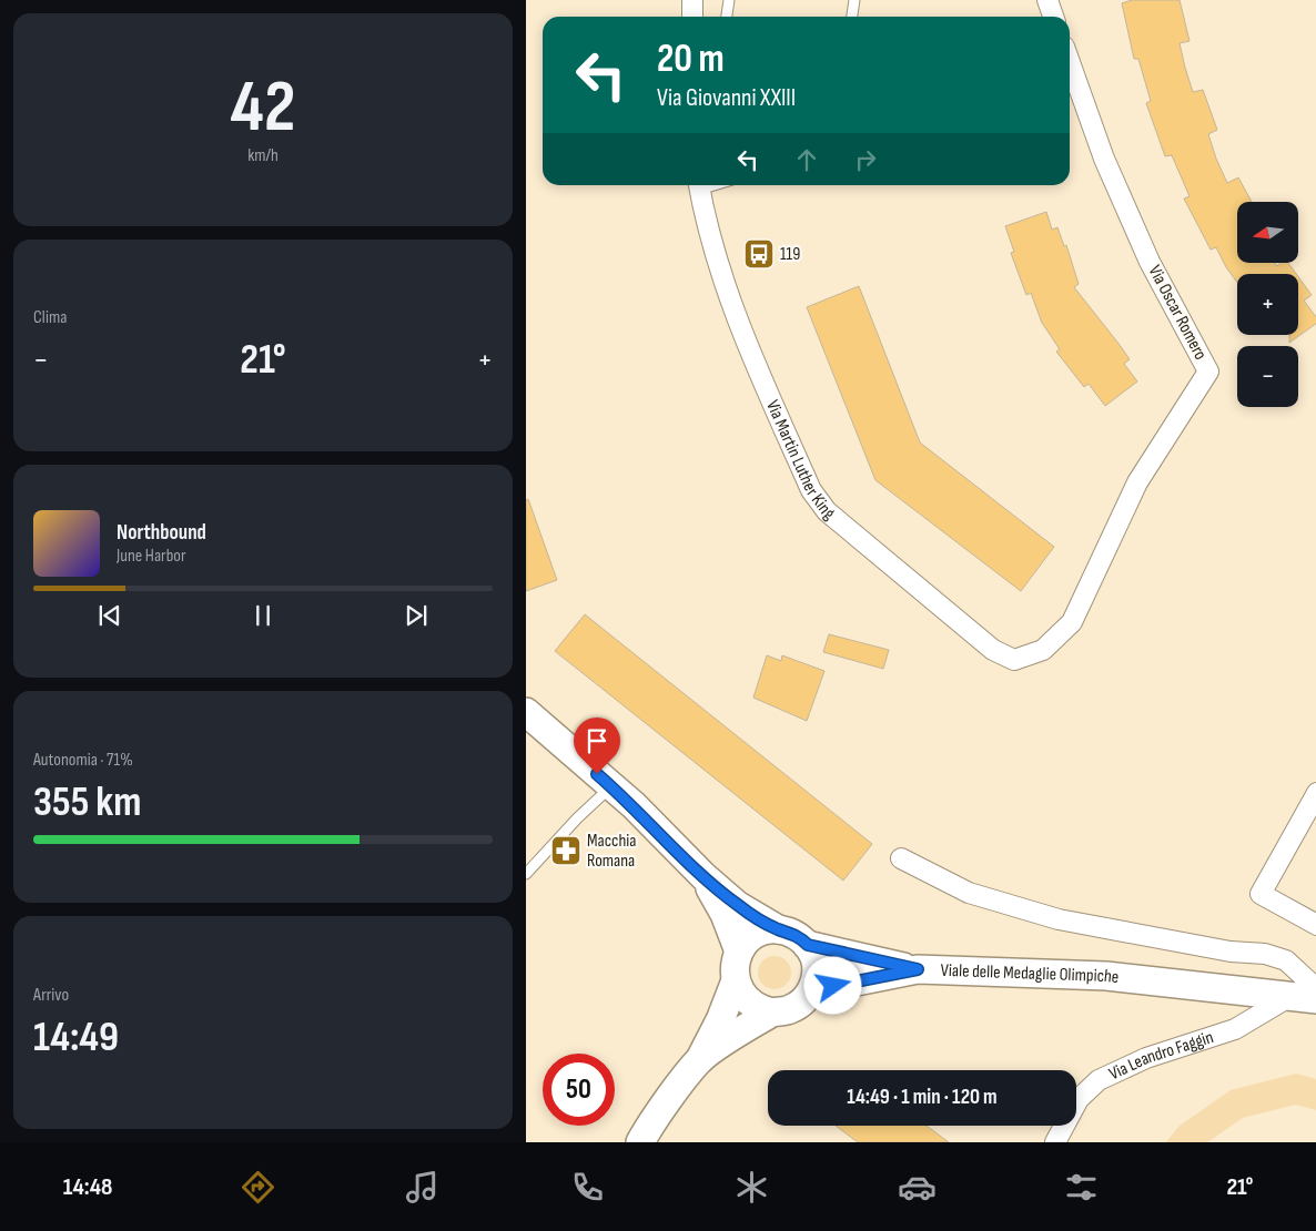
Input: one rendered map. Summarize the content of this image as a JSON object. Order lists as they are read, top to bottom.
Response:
{
  "streets": {
    "main road": ["Viale delle Medaglie Olimpiche"],
    "street": ["Via Oscar Romero", "Via Martin Luther King", "Via Leandro Faggin"]
  },
  "crossings": [
    ["Via Oscar Romero", "Via Martin Luther King"],
    ["Viale delle Medaglie Olimpiche", "Via Leandro Faggin"]
  ],
  "places": {
    "bus stop": ["119"],
    "pharmacy": ["Macchia Romana"]
  },
  "north": "left",
  "page": {
    "tile": [
      ["42", "km/h"],
      "Clima",
      ["Autonomia · 71%", "355 km"],
      ["Arrivo", "14:49"]
    ],
    "turn": ["20 m", "Via Giovanni XXIII"],
    "map_buttons": ["+", "−"],
    "heat": ["−", "21°", "+"],
    "song": ["Northbound", "June Harbor"],
    "limit": "50",
    "trip": "14:49 · 1 min · 120 m",
    "tabs": ["14:48", "21°"]
  }
}
